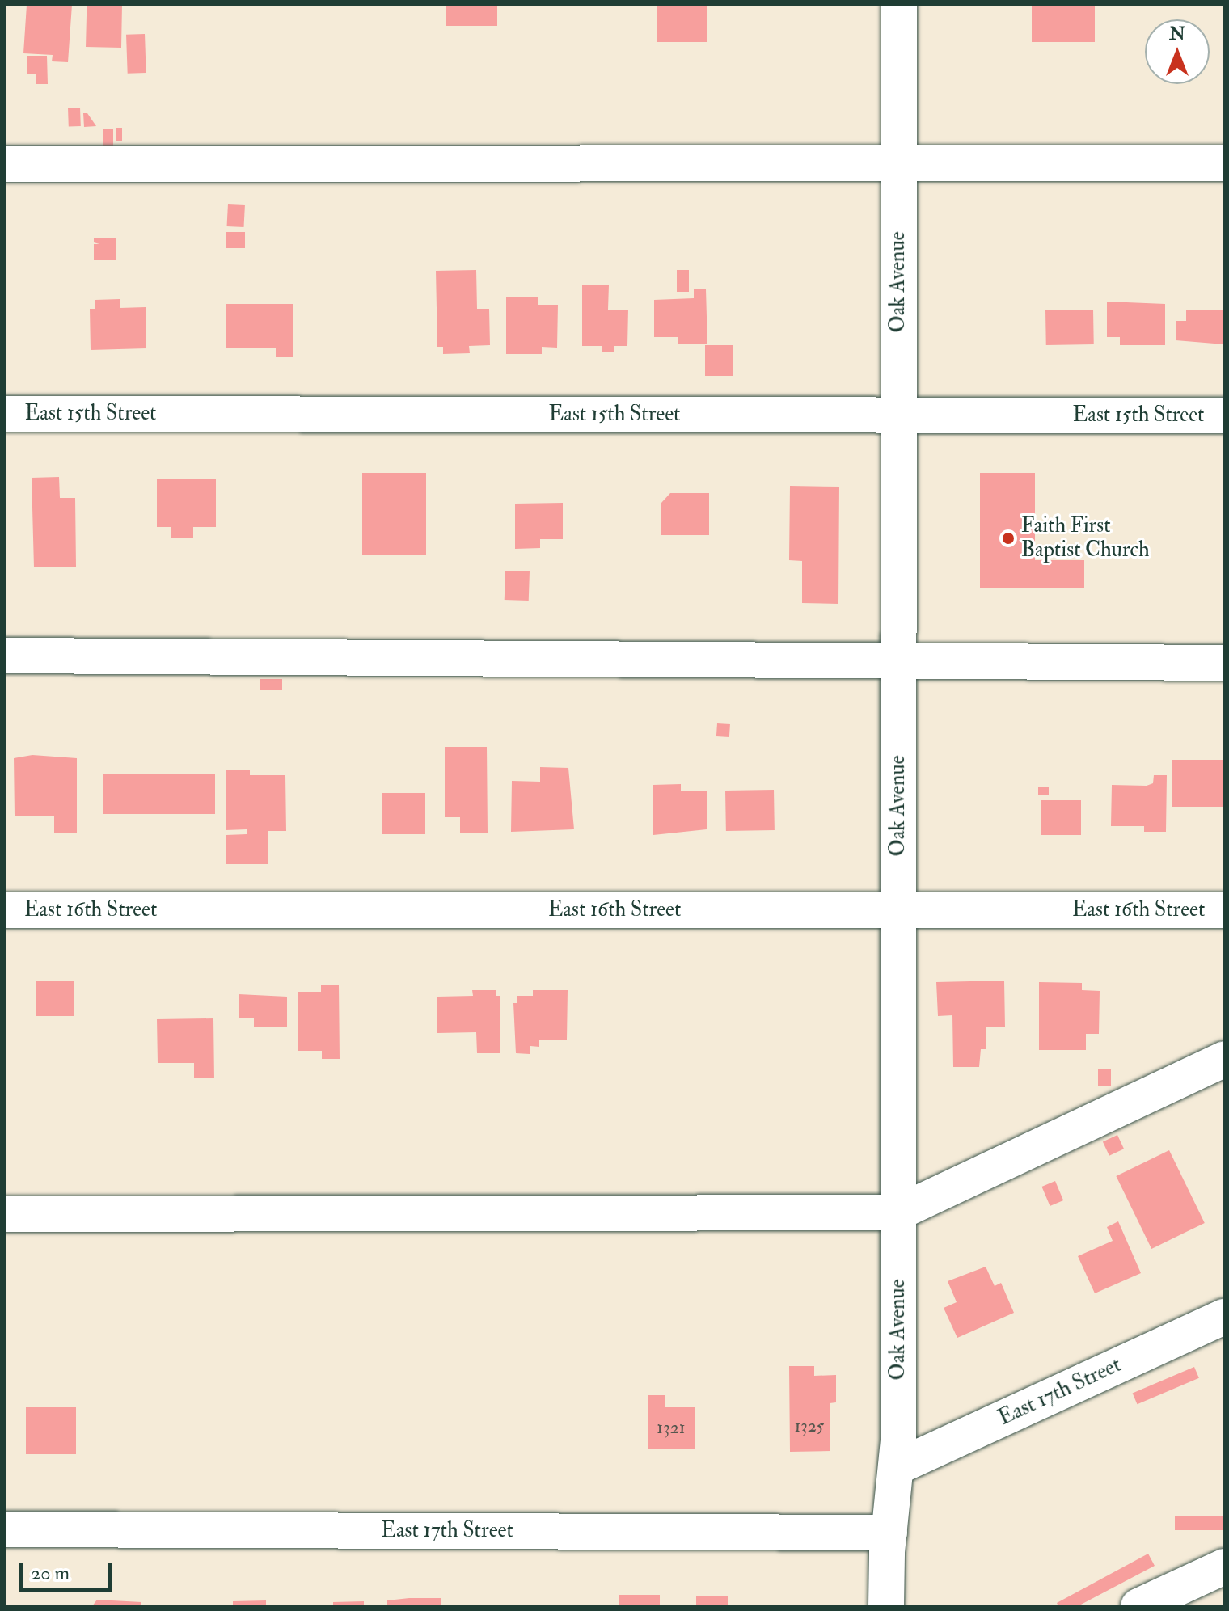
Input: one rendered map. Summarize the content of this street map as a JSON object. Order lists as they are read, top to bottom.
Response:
{
  "streets": {
    "street": [
      "Oak Avenue",
      "East 15th Street",
      "East 16th Street",
      "East 17th Street"
    ]
  },
  "crossings": [
    ["Oak Avenue", "East 15th Street"],
    ["Oak Avenue", "East 16th Street"],
    ["Oak Avenue", "East 17th Street"]
  ],
  "places": ["Faith First Baptist Church"],
  "house_numbers": ["1325", "1321"],
  "scale_bar": "20 m",
  "north": "top"
}
